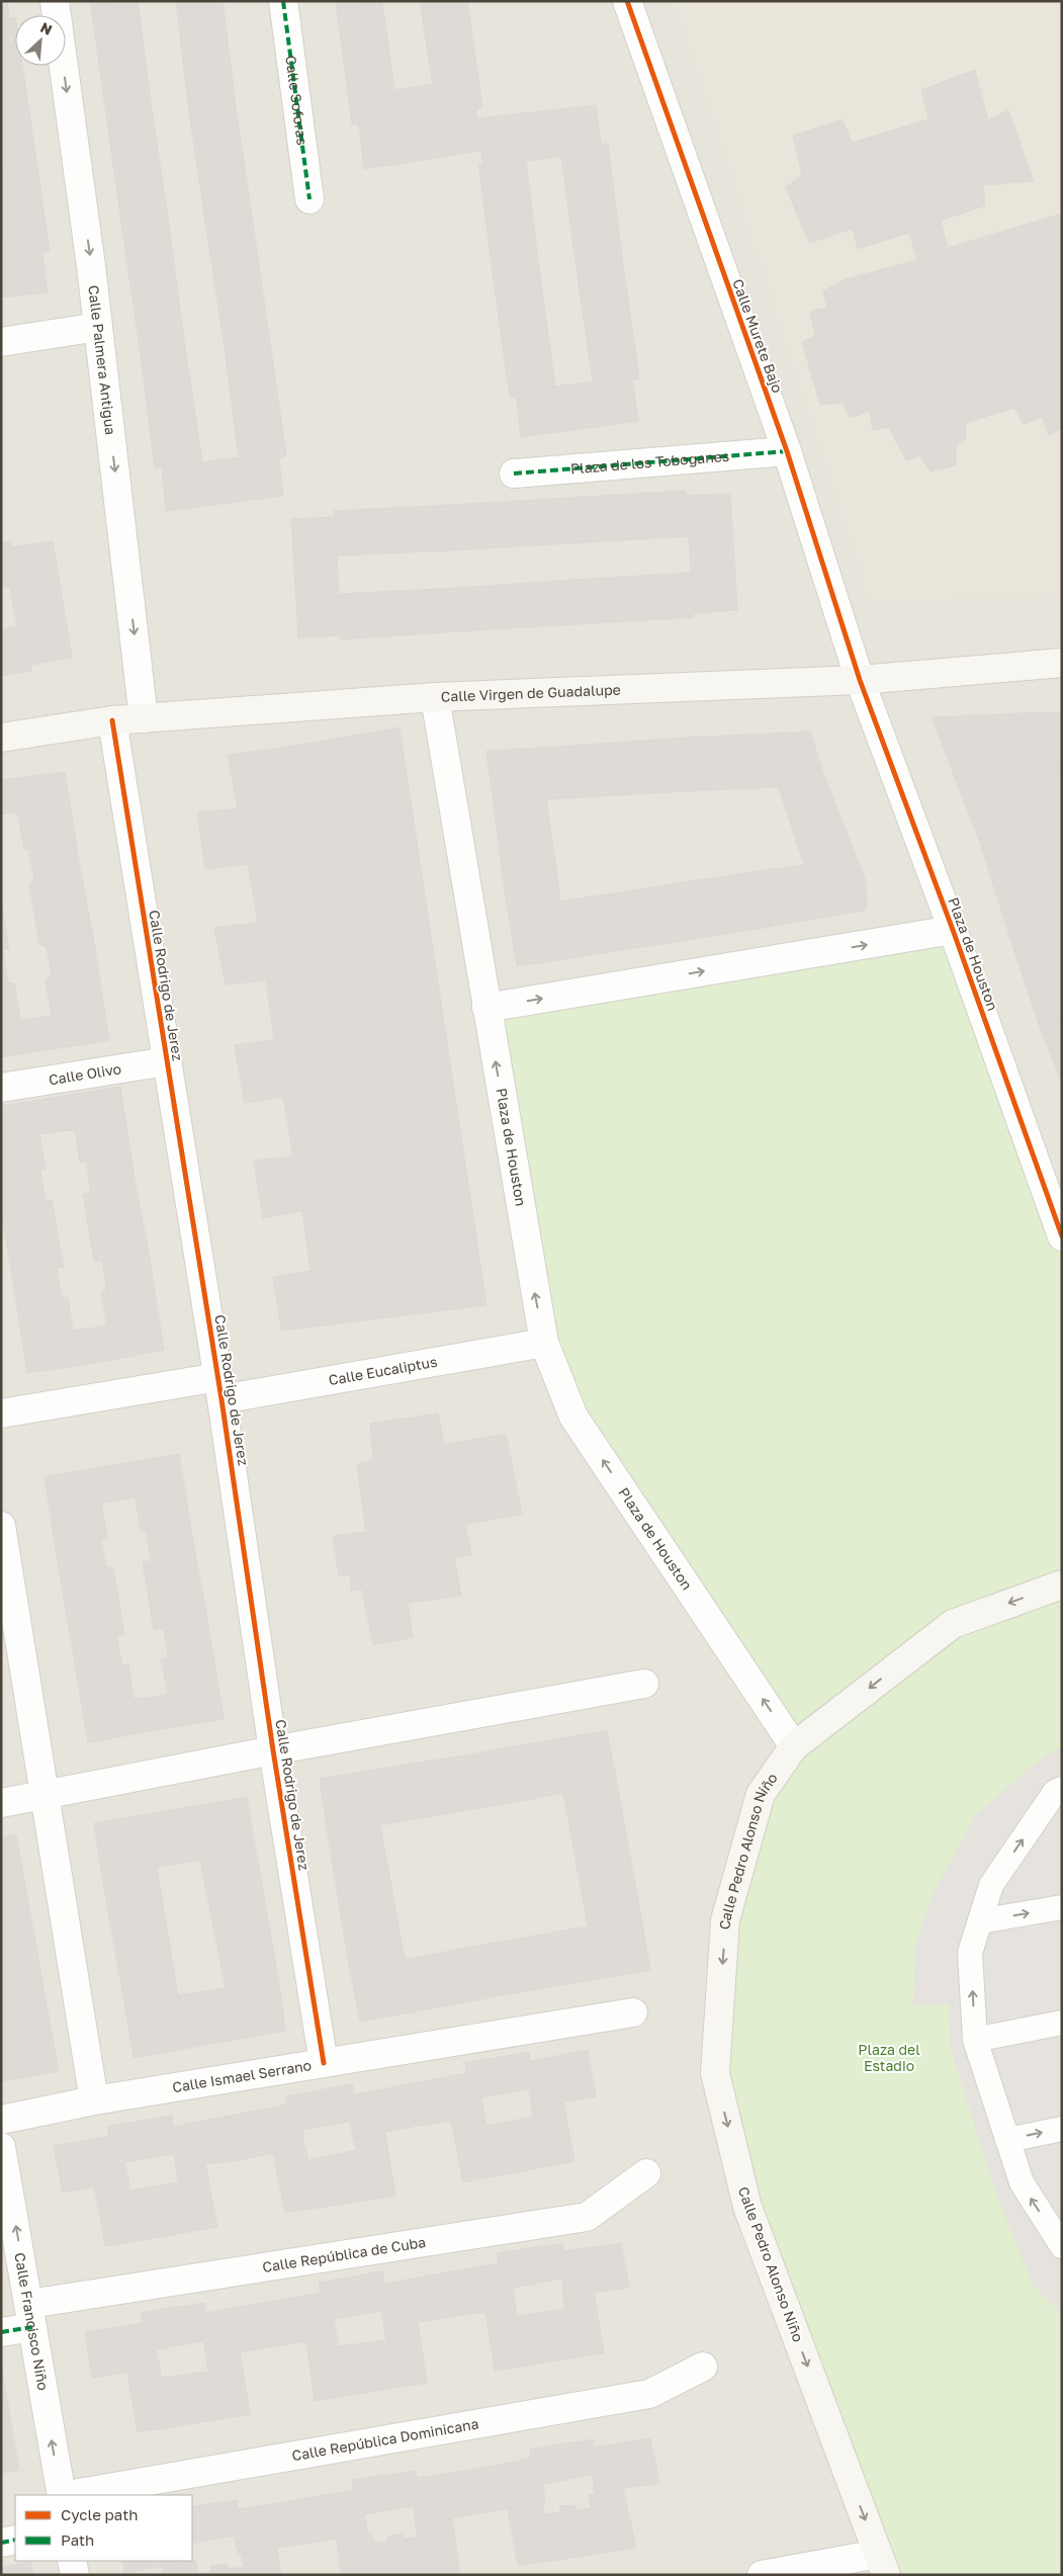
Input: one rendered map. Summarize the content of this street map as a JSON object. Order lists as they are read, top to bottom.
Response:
{
  "streets": {
    "street": [
      "Calle Soforas",
      "Calle Murete Bajo",
      "Calle Palmera Antigua",
      "Plaza de los Toboganes",
      "Calle Virgen de Guadalupe",
      "Plaza de Houston",
      "Calle Rodrigo de Jerez",
      "Calle Olivo",
      "Calle Eucaliptus",
      "Calle Pedro Alonso Niño",
      "Calle Ismael Serrano",
      "Calle República de Cuba",
      "Calle Francisco Niño",
      "Calle República Dominicana"
    ]
  },
  "crossings": [
    ["Calle Murete Bajo", "Plaza de los Toboganes"],
    ["Calle Murete Bajo", "Calle Virgen de Guadalupe"],
    ["Calle Murete Bajo", "Plaza de Houston"],
    ["Calle Palmera Antigua", "Calle Virgen de Guadalupe"],
    ["Calle Virgen de Guadalupe", "Plaza de Houston"],
    ["Calle Virgen de Guadalupe", "Calle Rodrigo de Jerez"],
    ["Plaza de Houston", "Calle Eucaliptus"],
    ["Plaza de Houston", "Calle Pedro Alonso Niño"],
    ["Calle Rodrigo de Jerez", "Calle Olivo"],
    ["Calle Rodrigo de Jerez", "Calle Eucaliptus"],
    ["Calle Rodrigo de Jerez", "Calle Ismael Serrano"],
    ["Calle República de Cuba", "Calle Francisco Niño"]
  ],
  "one_way": ["Calle Palmera Antigua", "Calle Pedro Alonso Niño", "Calle Francisco Niño"],
  "parks": ["Plaza del Estadio"],
  "legend": ["Cycle path", "Path"],
  "north": "top right"
}
